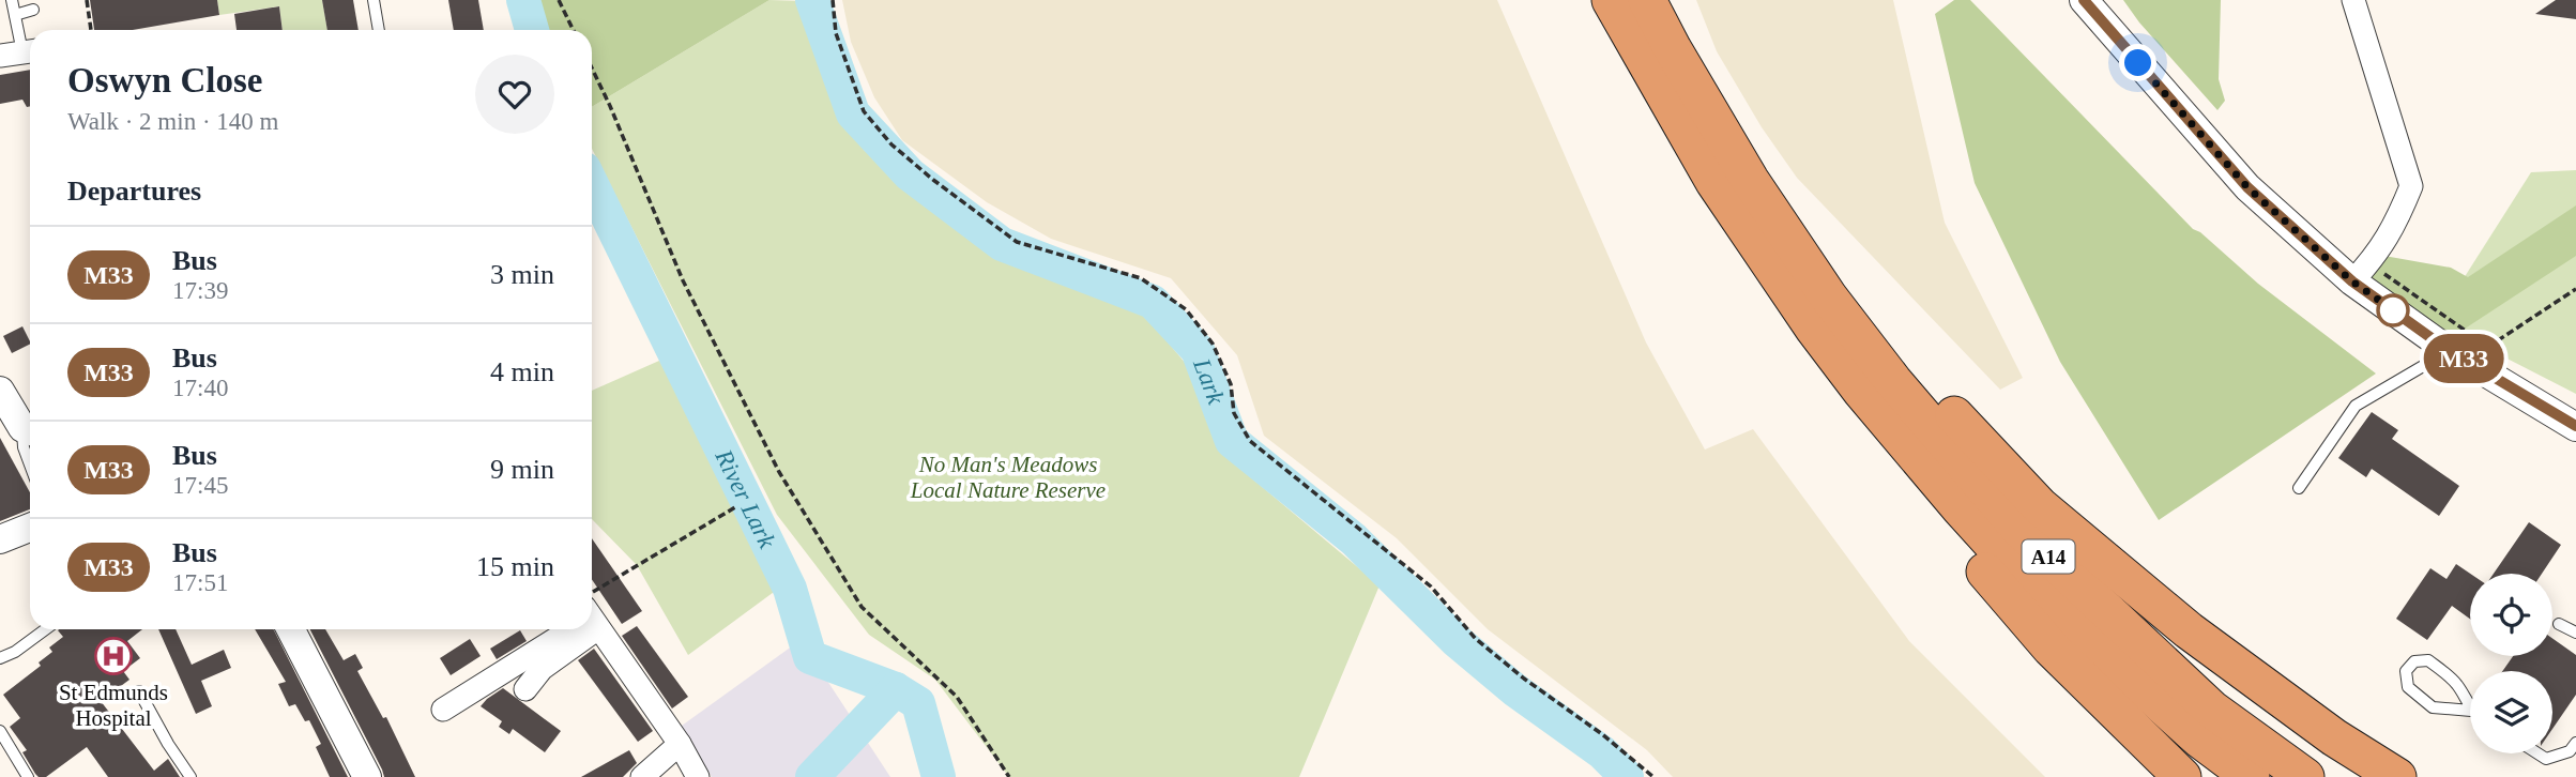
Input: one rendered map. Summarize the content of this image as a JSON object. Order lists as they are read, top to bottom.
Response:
{
  "streets": {
    "highway": ["A14"]
  },
  "water": ["Lark", "River Lark"],
  "parks": ["No Man's Meadows Local Nature Reserve"],
  "places": {
    "hospital": ["St Edmunds Hospital"]
  },
  "lines": ["bus line M33"],
  "page": {
    "on_map": "M33",
    "heading": [
      ["Oswyn Close", "Walk · 2 min · 140 m"],
      "Departures"
    ],
    "list": [
      {
        "mark": "M33",
        "name": "Bus",
        "note": "17:39",
        "value": "3 min"
      },
      {
        "mark": "M33",
        "name": "Bus",
        "note": "17:40",
        "value": "4 min"
      },
      {
        "mark": "M33",
        "name": "Bus",
        "note": "17:45",
        "value": "9 min"
      },
      {
        "mark": "M33",
        "name": "Bus",
        "note": "17:51",
        "value": "15 min"
      }
    ]
  }
}
